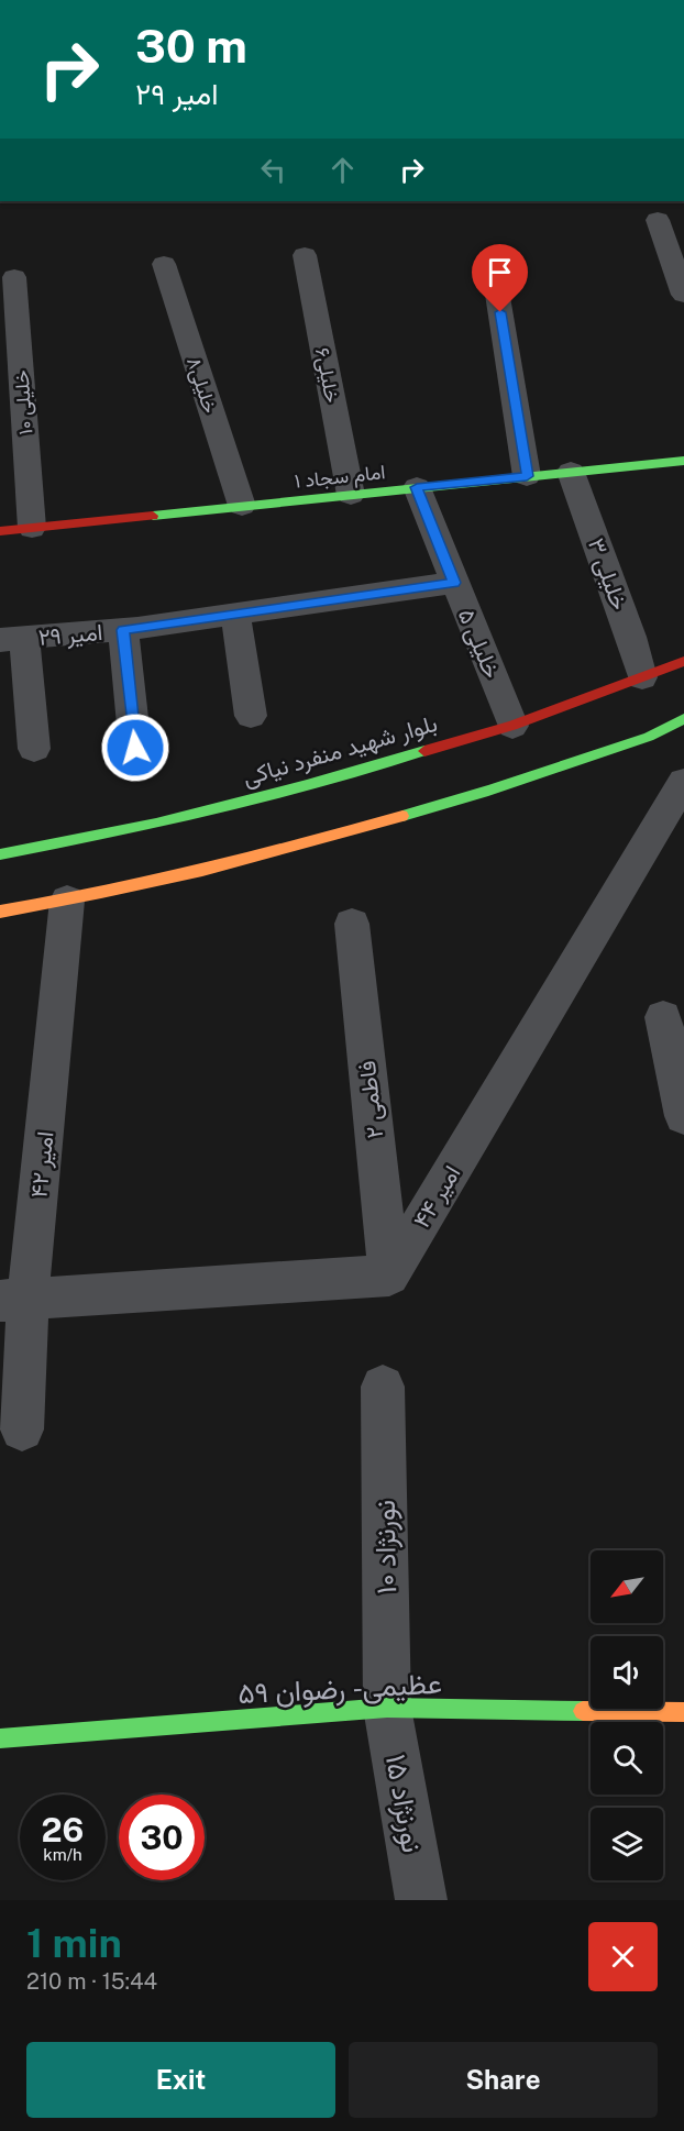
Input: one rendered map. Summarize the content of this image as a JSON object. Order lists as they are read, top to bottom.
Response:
{
  "streets": {
    "main road": ["امام سجاد ۱", "بلوار شهید منفرد نیاکی", "عظیمی - رضوان ۵۹"],
    "street": [
      "خلیلی۶",
      "خلیلی۸",
      "خلیلی ۱۰",
      "خلیلی ۳",
      "امیر ۲۹",
      "خلیلی ۵",
      "فاطمی ۲",
      "امیر ۴۲",
      "امیر ۴۴",
      "نورنژاد ۱۰",
      "نورنژاد ۱۵"
    ]
  },
  "crossings": [
    ["خلیلی۶", "امام سجاد ۱"],
    ["خلیلی۸", "امام سجاد ۱"],
    ["خلیلی ۱۰", "امام سجاد ۱"],
    ["امام سجاد ۱", "خلیلی ۳"],
    ["امام سجاد ۱", "خلیلی ۵"],
    ["خلیلی ۳", "بلوار شهید منفرد نیاکی"],
    ["امیر ۲۹", "خلیلی ۵"],
    ["خلیلی ۵", "بلوار شهید منفرد نیاکی"],
    ["فاطمی ۲", "امیر ۴۴"],
    ["نورنژاد ۱۰", "عظیمی - رضوان ۵۹"],
    ["نورنژاد ۱۰", "نورنژاد ۱۵"],
    ["عظیمی - رضوان ۵۹", "نورنژاد ۱۵"]
  ],
  "north": "bottom left",
  "page": {
    "turn": ["30 m", "امیر ۲۹"],
    "speed": "26 km/h",
    "limit": "30",
    "heading": ["1 min", "210 m · 15:44"],
    "buttons": ["Exit", "Share"]
  }
}
